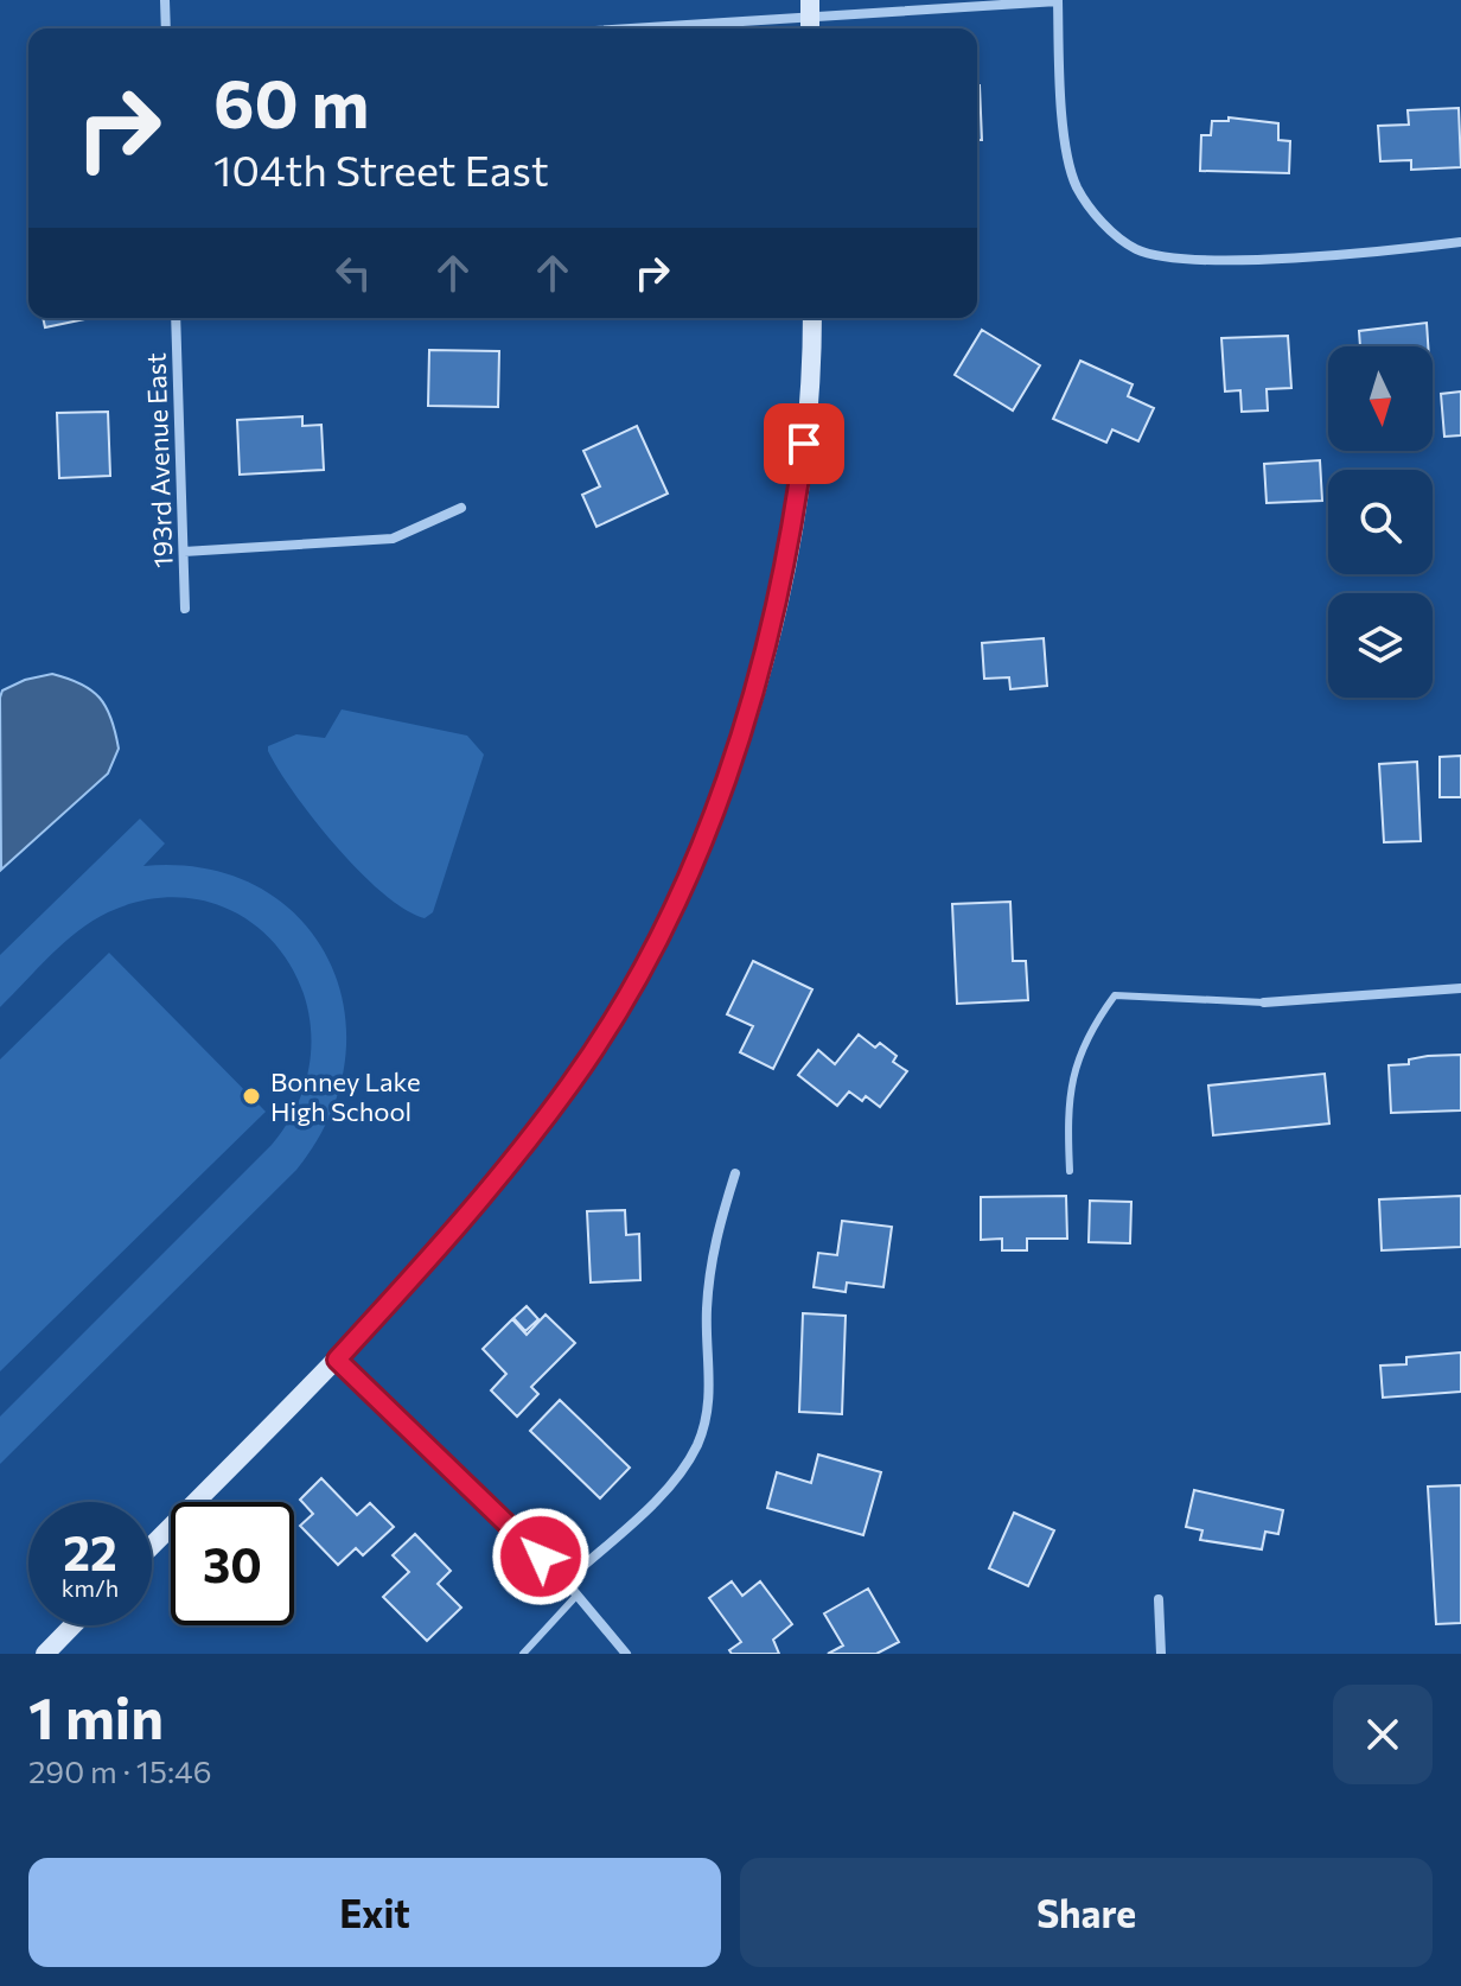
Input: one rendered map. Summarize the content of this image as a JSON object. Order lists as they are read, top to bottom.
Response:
{
  "streets": {
    "street": ["193rd Avenue East"]
  },
  "places": ["Bonney Lake High School"],
  "north": "bottom",
  "page": {
    "turn": ["60 m", "104th Street East"],
    "speed": "22 km/h",
    "limit": "30",
    "heading": ["1 min", "290 m · 15:46"],
    "buttons": ["Exit", "Share"]
  }
}
